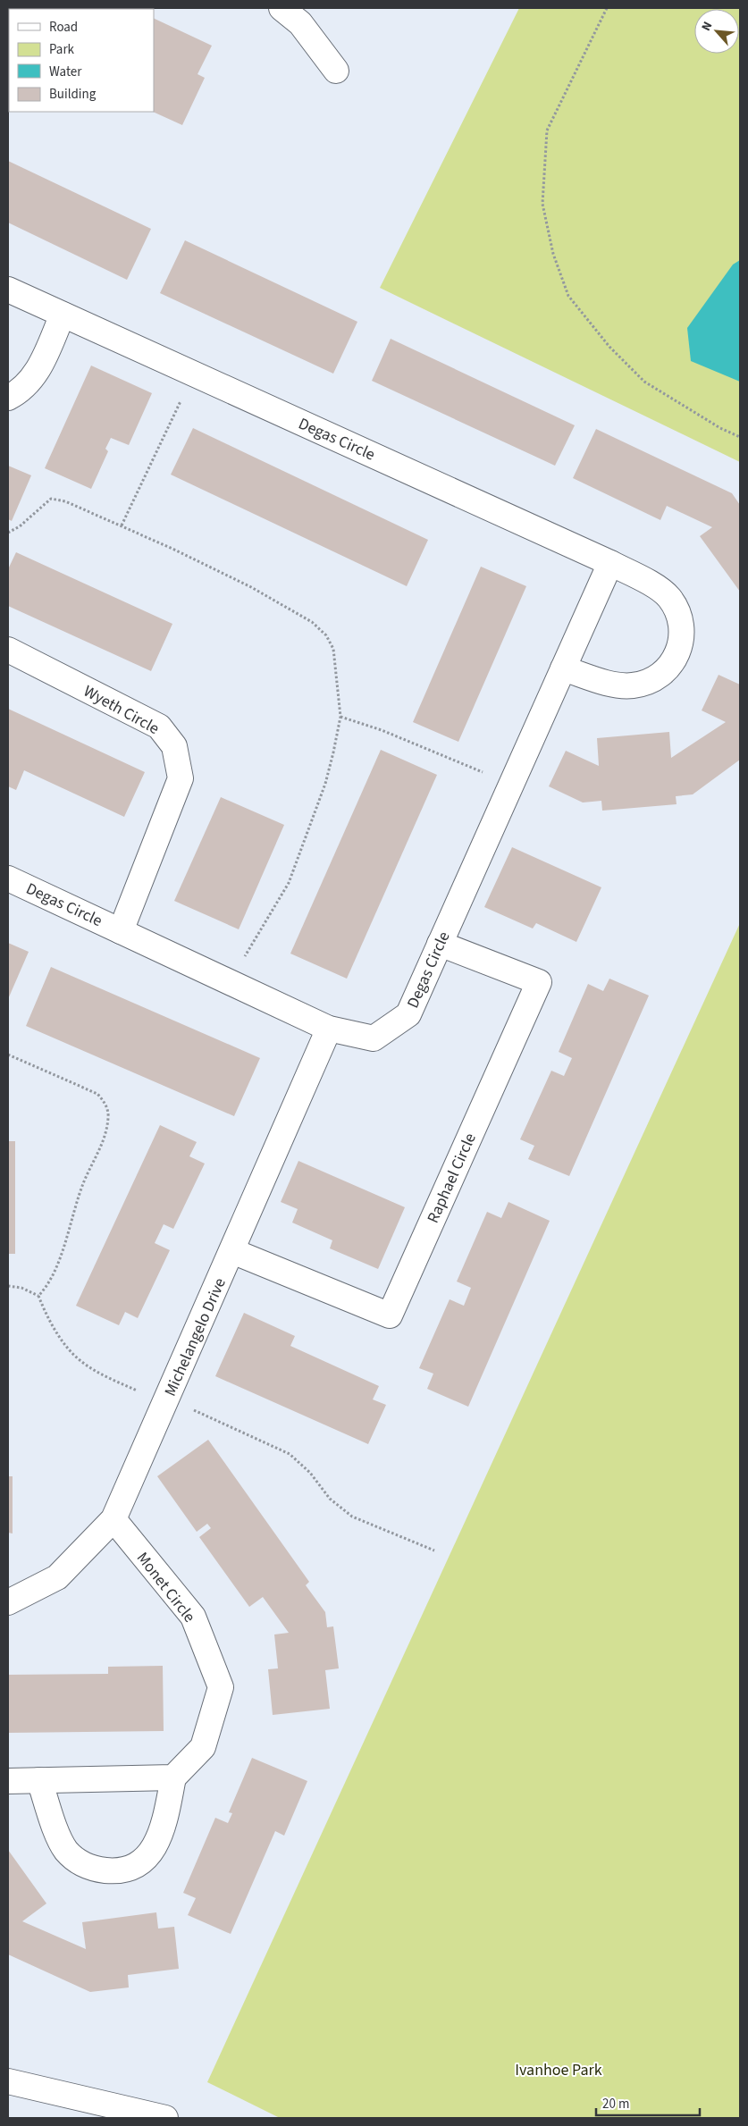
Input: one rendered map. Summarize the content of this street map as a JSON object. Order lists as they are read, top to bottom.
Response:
{
  "streets": {
    "street": [
      "Degas Circle",
      "Wyeth Circle",
      "Raphael Circle",
      "Michelangelo Drive",
      "Monet Circle"
    ]
  },
  "crossings": [
    ["Degas Circle", "Wyeth Circle"],
    ["Degas Circle", "Raphael Circle"],
    ["Degas Circle", "Michelangelo Drive"],
    ["Raphael Circle", "Michelangelo Drive"],
    ["Michelangelo Drive", "Monet Circle"]
  ],
  "parks": ["Ivanhoe Park"],
  "legend": [
    "Road",
    "Park",
    "Water",
    "Building"
  ],
  "scale_bar": "20 m",
  "north": "top left"
}
